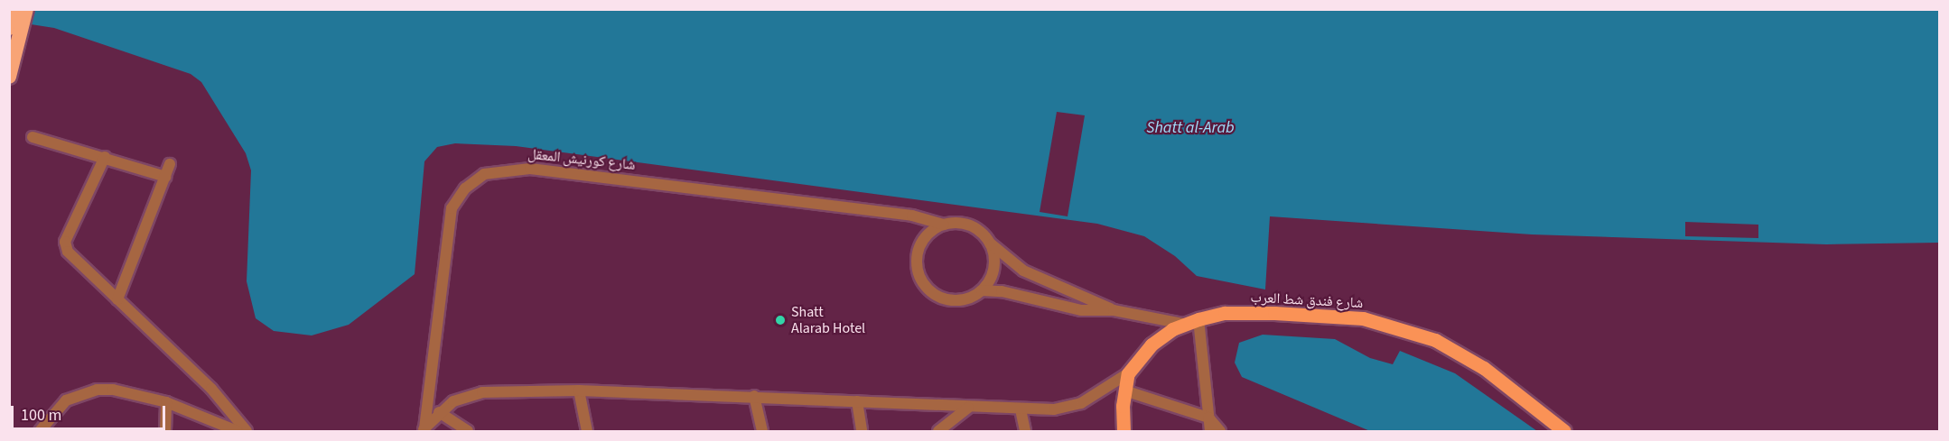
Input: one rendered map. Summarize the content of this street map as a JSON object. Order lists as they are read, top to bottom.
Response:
{
  "streets": {
    "main road": ["شارع فندق شط العرب"],
    "street": ["شارع كورنيش المعقل"]
  },
  "water": ["Shatt al-Arab"],
  "places": ["Shatt Alarab Hotel"],
  "scale_bar": "100 m"
}
